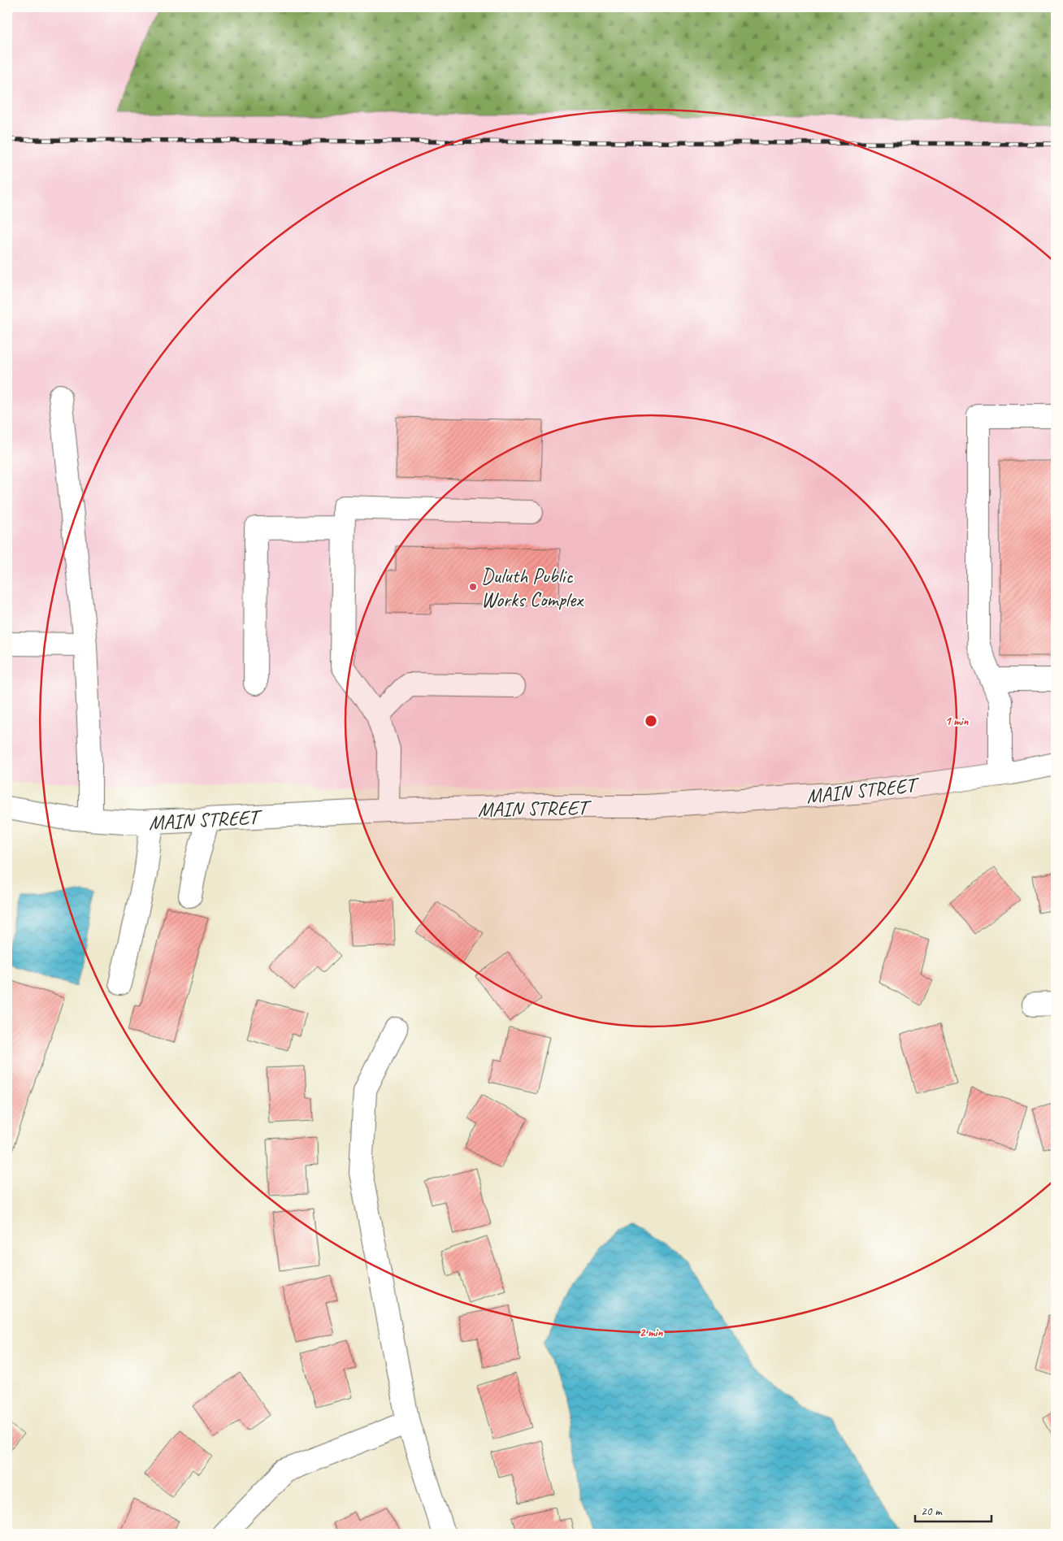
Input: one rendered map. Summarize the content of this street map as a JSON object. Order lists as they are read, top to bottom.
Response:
{
  "streets": {
    "street": ["MAIN STREET"]
  },
  "places": ["Duluth Public Works Complex"],
  "scale_bar": "20 m",
  "rings": ["1 min", "2 min"]
}
